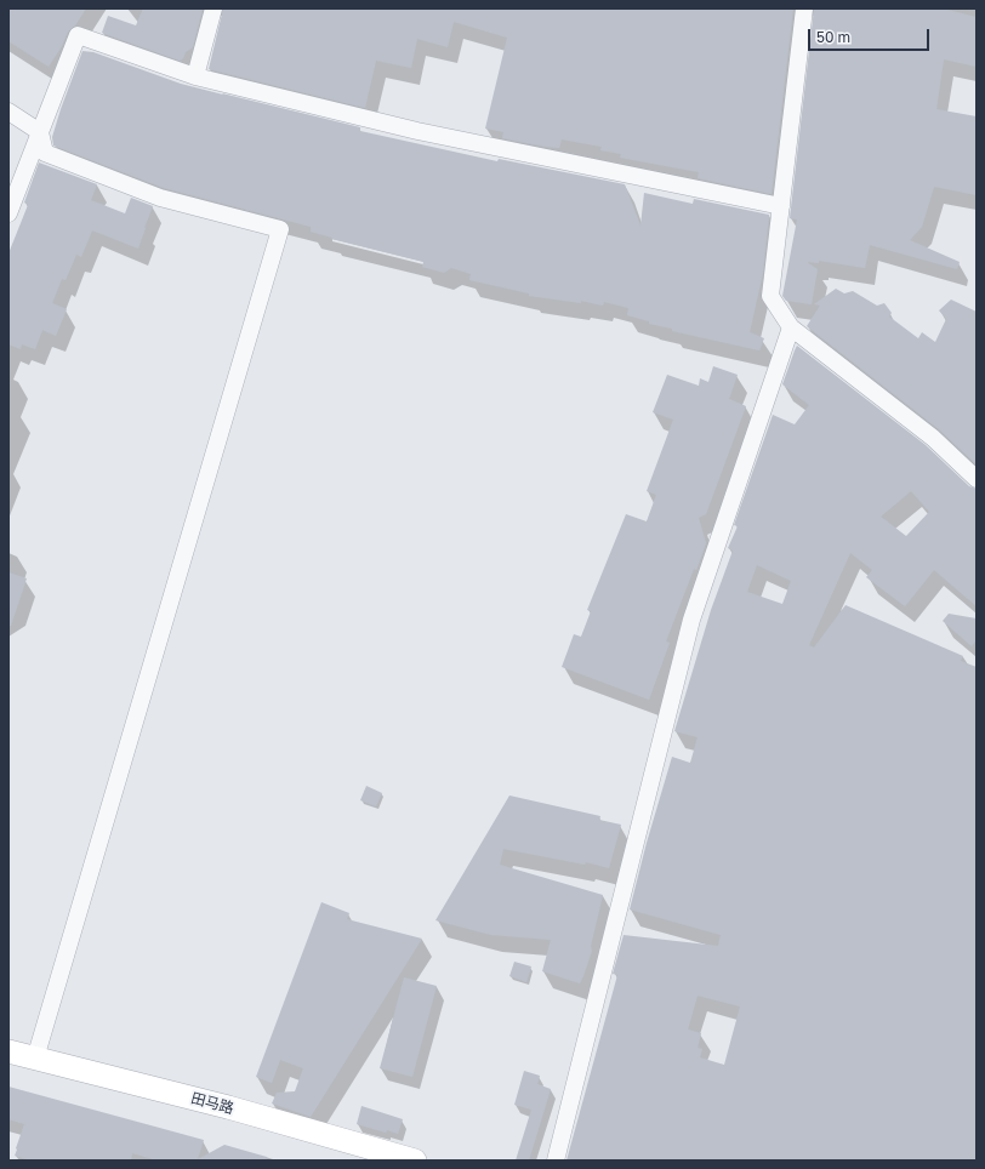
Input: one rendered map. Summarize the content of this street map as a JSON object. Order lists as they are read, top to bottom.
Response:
{
  "streets": {
    "street": ["田马路"]
  },
  "scale_bar": "50 m"
}
